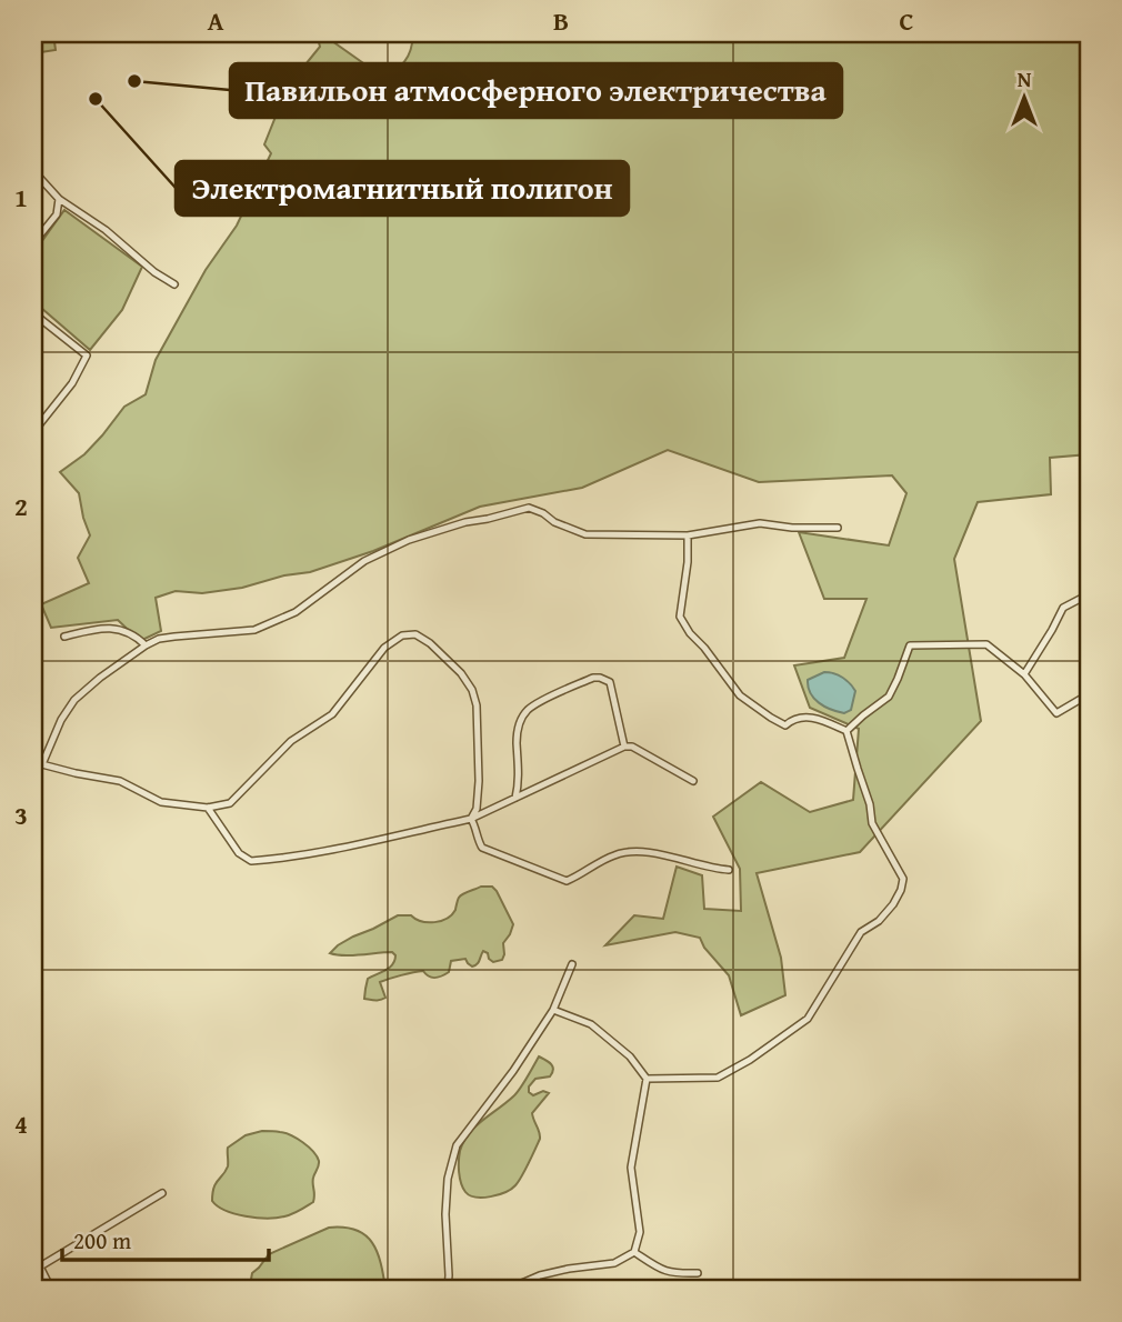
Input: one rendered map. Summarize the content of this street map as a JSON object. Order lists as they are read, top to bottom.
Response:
{
  "places": ["Павильон атмосферного электричества", "Электромагнитный полигон"],
  "scale_bar": "200 m",
  "north": "top",
  "grid": {
    "columns": ["A", "B", "C"],
    "rows": [
      "1",
      "2",
      "3",
      "4"
    ]
  }
}
